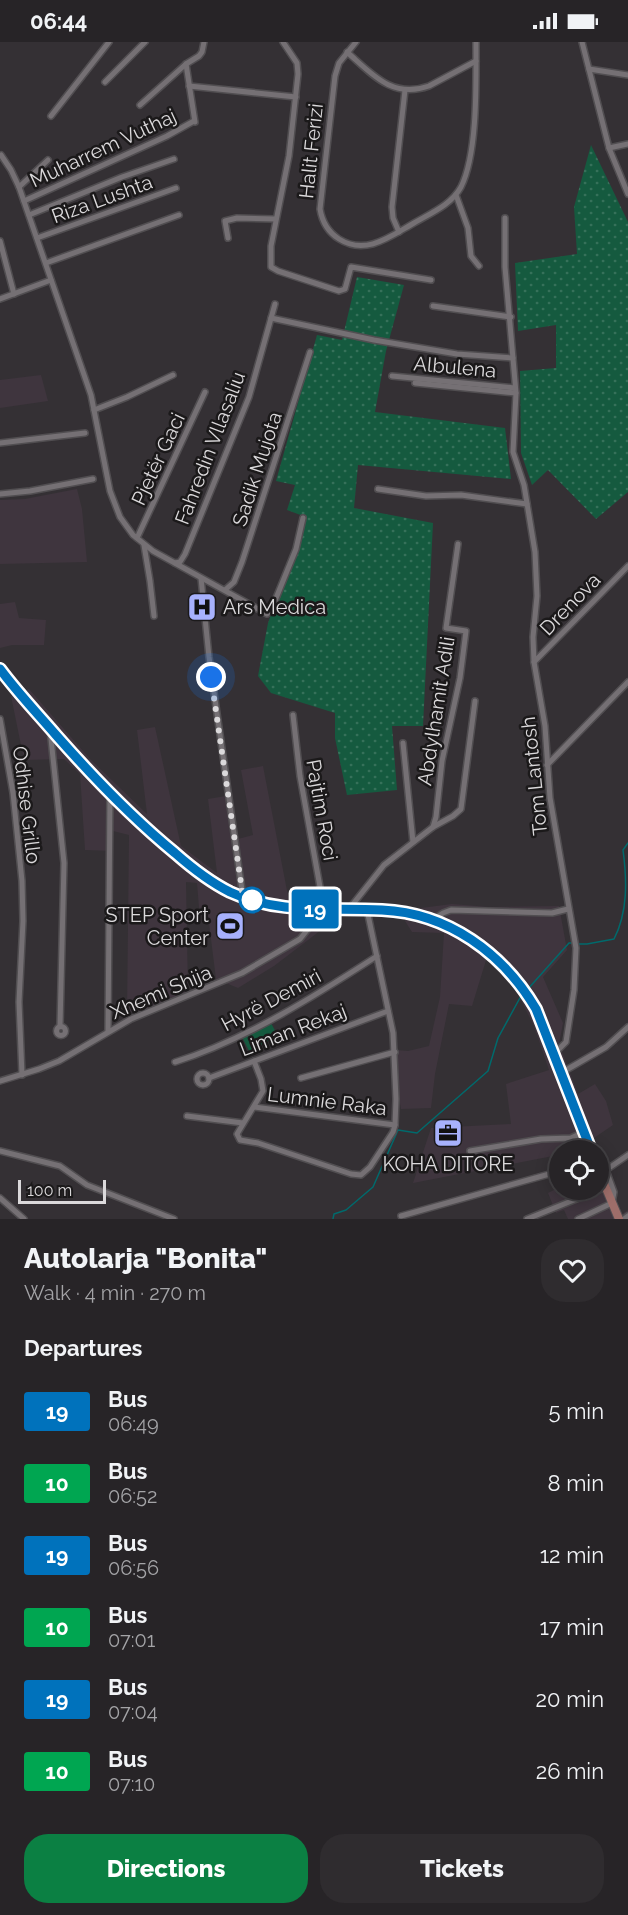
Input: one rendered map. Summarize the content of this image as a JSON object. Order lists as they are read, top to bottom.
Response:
{
  "streets": {
    "street": [
      "Muharrem Vuthaj",
      "Halit Ferizi",
      "Riza Lushta",
      "Albulena",
      "Fahredin Vllasaliu",
      "Pjetër Gaci",
      "Sadik Mujota",
      "Drenova",
      "Abdylhamit Adili",
      "Tom Lantosh",
      "Odhise Grillo",
      "Pajtim Roci",
      "Xhemi Shija",
      "Hyrë Demiri",
      "Liman Rekaj",
      "Lumnie Raka"
    ]
  },
  "crossings": [
    ["Albulena", "Tom Lantosh"],
    ["Drenova", "Tom Lantosh"],
    ["Odhise Grillo", "Xhemi Shija"],
    ["Pajtim Roci", "Xhemi Shija"]
  ],
  "places": {
    "hospital": ["Ars Medica"],
    "sports": ["STEP Sport Center"],
    "office": ["KOHA DITORE"]
  },
  "lines": ["bus line 19"],
  "scale_bar": "100 m",
  "page": {
    "status": "06:44",
    "on_map": "19",
    "scale": "100 m",
    "heading": [
      ["Autolarja \"Bonita\"", "Walk · 4 min · 270 m"],
      "Departures"
    ],
    "list": [
      {
        "mark": "19",
        "name": "Bus",
        "note": "06:49",
        "value": "5 min"
      },
      {
        "mark": "10",
        "name": "Bus",
        "note": "06:52",
        "value": "8 min"
      },
      {
        "mark": "19",
        "name": "Bus",
        "note": "06:56",
        "value": "12 min"
      },
      {
        "mark": "10",
        "name": "Bus",
        "note": "07:01",
        "value": "17 min"
      },
      {
        "mark": "19",
        "name": "Bus",
        "note": "07:04",
        "value": "20 min"
      },
      {
        "mark": "10",
        "name": "Bus",
        "note": "07:10",
        "value": "26 min"
      }
    ],
    "buttons": ["Directions", "Tickets"]
  }
}
